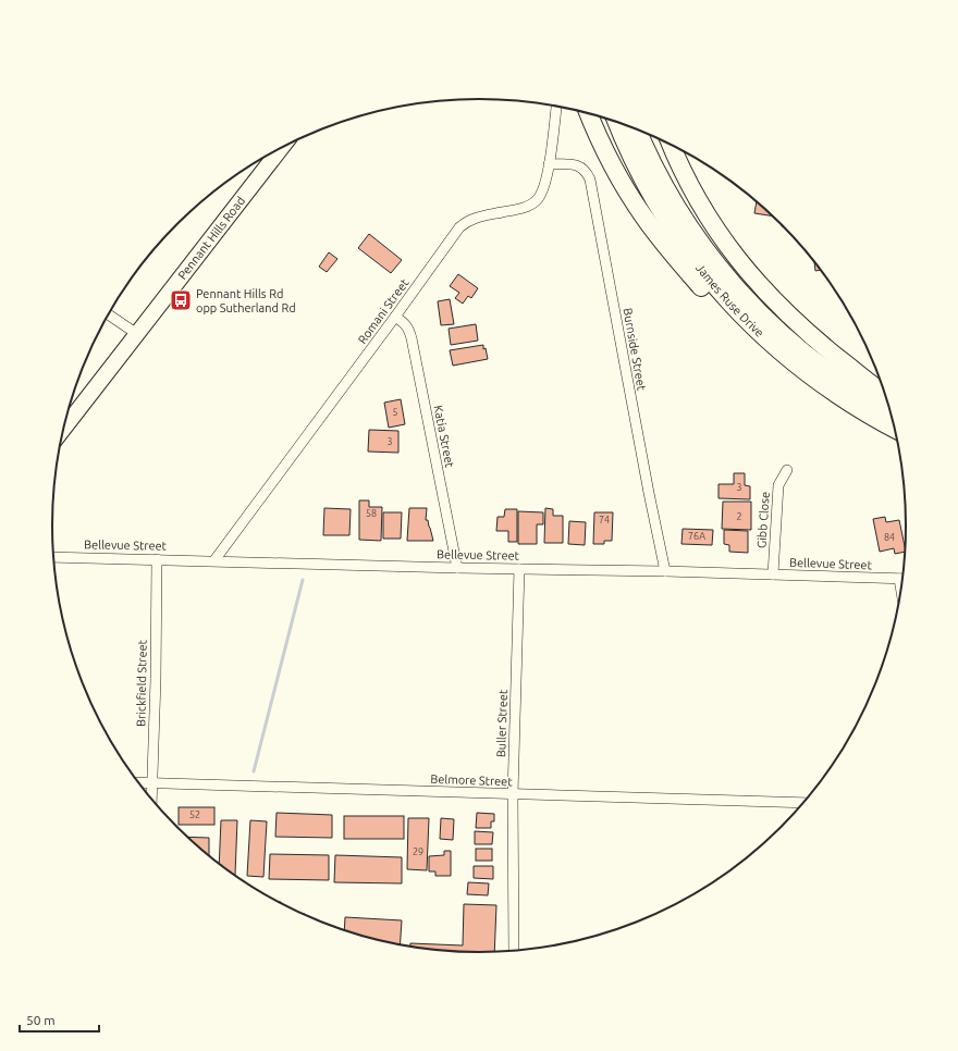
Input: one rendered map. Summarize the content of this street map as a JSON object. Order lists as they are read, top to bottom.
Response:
{
  "streets": {
    "highway": ["James Ruse Drive"],
    "main road": ["Pennant Hills Road"],
    "street": [
      "Romani Street",
      "Burnside Street",
      "Katia Street",
      "Gibb Close",
      "Bellevue Street",
      "Brickfield Street",
      "Buller Street",
      "Belmore Street"
    ]
  },
  "crossings": [
    ["Romani Street", "Burnside Street"],
    ["Romani Street", "Katia Street"],
    ["Romani Street", "Bellevue Street"],
    ["Burnside Street", "Bellevue Street"],
    ["Katia Street", "Bellevue Street"],
    ["Gibb Close", "Bellevue Street"],
    ["Bellevue Street", "Brickfield Street"],
    ["Bellevue Street", "Buller Street"],
    ["Brickfield Street", "Belmore Street"],
    ["Buller Street", "Belmore Street"]
  ],
  "places": {
    "bus stop": ["Pennant Hills Rd opp Sutherland Rd"]
  },
  "house_numbers": [
    "5",
    "3",
    "3",
    "58",
    "2",
    "74",
    "76A",
    "84",
    "52",
    "29"
  ],
  "scale_bar": "50 m"
}
